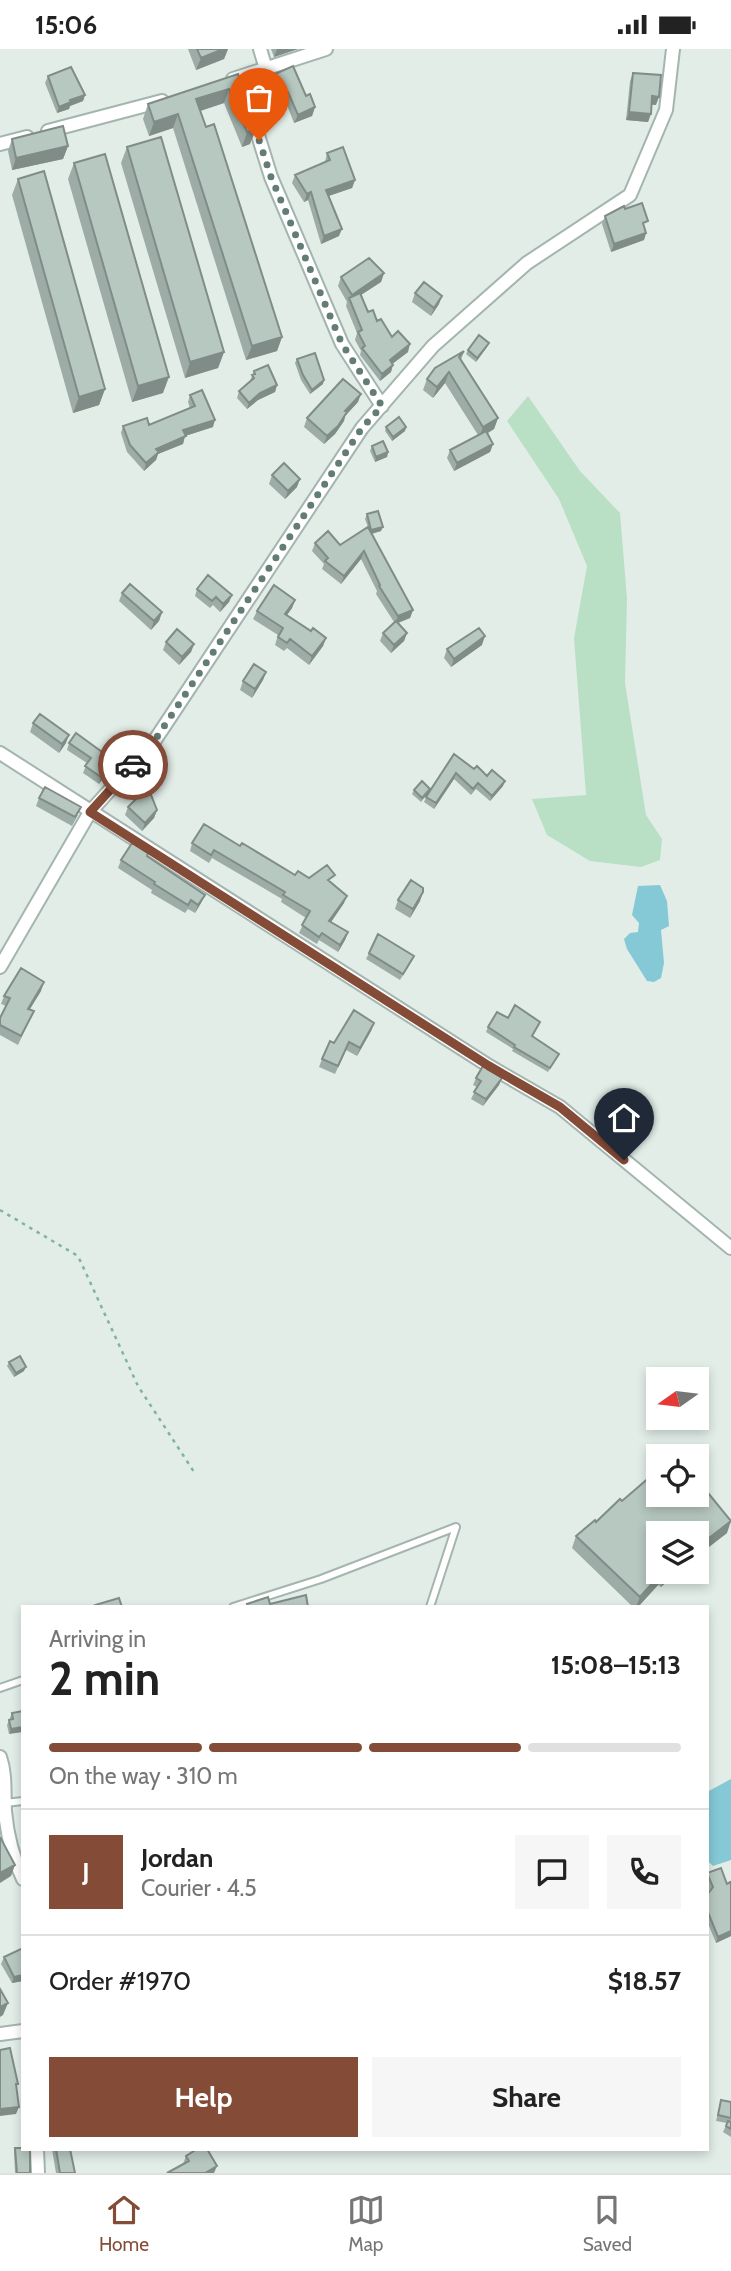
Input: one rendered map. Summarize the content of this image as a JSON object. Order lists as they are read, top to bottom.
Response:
{
  "north": "left",
  "page": {
    "status": "15:06",
    "heading": ["2 min", "Arriving in", "15:08–15:13"],
    "panel": [
      "Jordan",
      "Courier · 4.5",
      "Order #1970",
      "$18.57"
    ],
    "bar": "On the way · 310 m",
    "round": "J",
    "buttons": ["Help", "Share"],
    "tabs": ["Home", "Map", "Saved"]
  }
}
